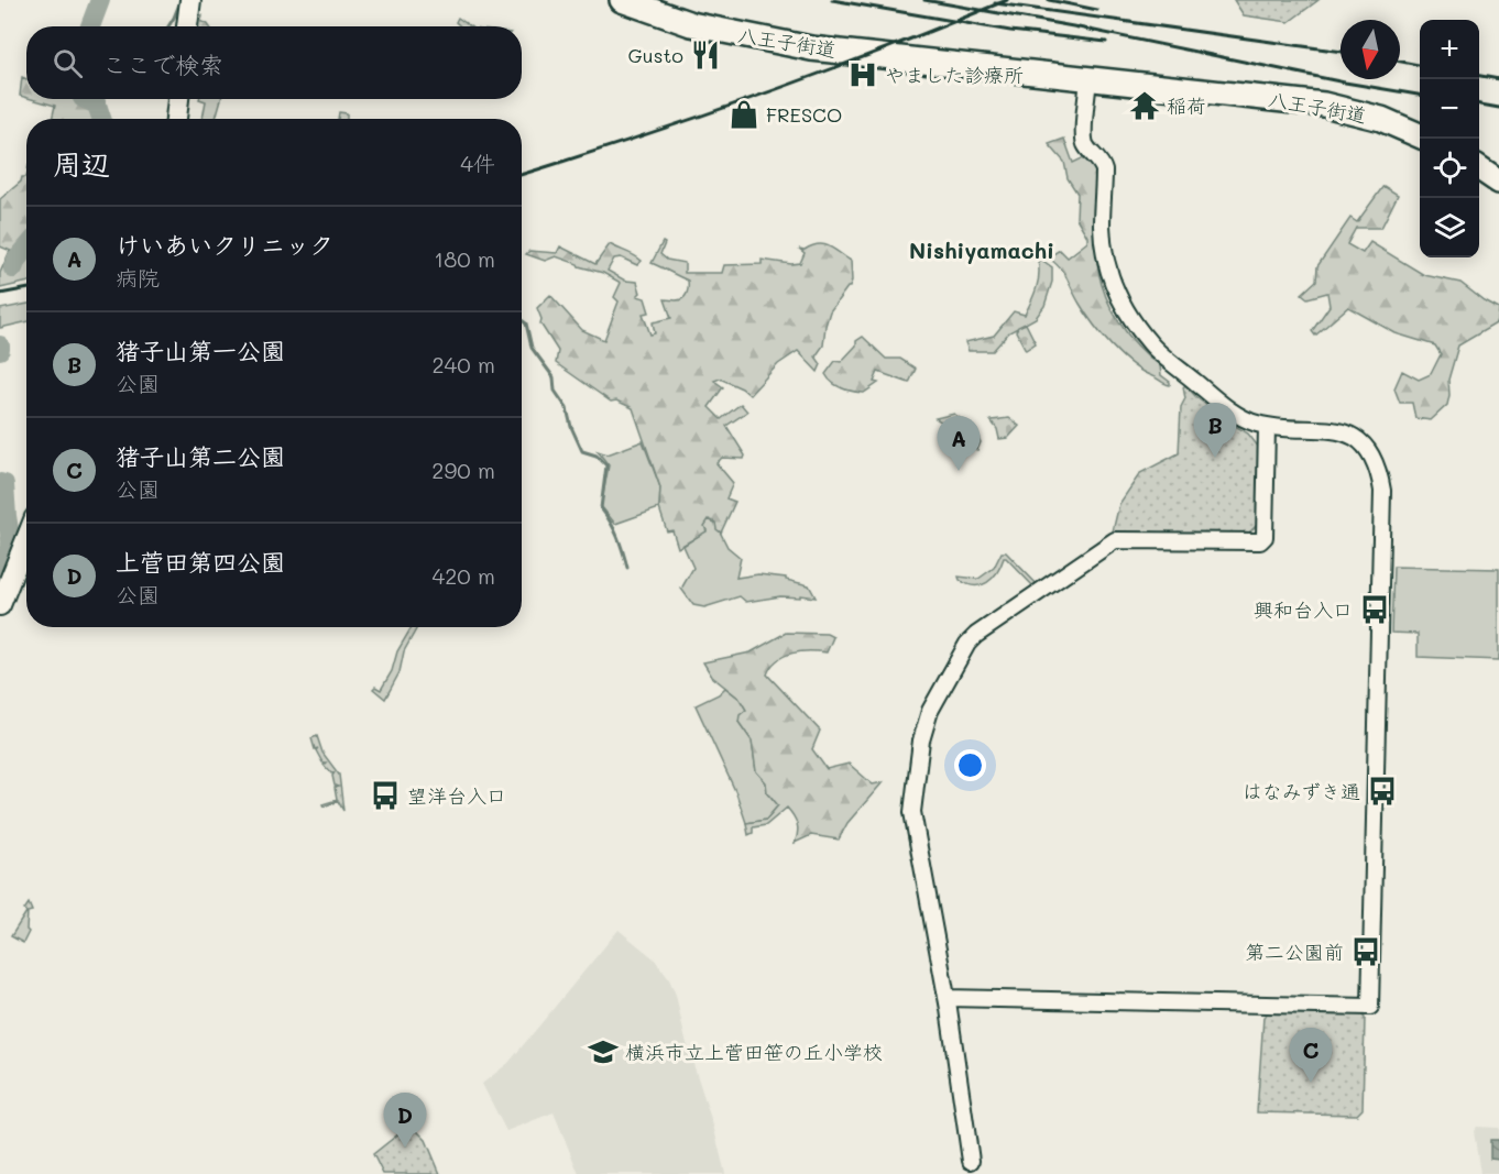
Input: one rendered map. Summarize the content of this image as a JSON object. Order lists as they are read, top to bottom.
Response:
{
  "streets": {
    "highway": ["八王子街道"]
  },
  "districts": ["Nishiyamachi"],
  "places": {
    "restaurant": ["Gusto"],
    "hospital": ["やました診療所"],
    "temple": ["稲荷"],
    "shop": ["FRESCO"],
    "bus stop": [
      "興和台入口",
      "はなみずき通",
      "望洋台入口",
      "第二公園前"
    ],
    "school or university": ["横浜市立上菅田笹の丘小学校"]
  },
  "north": "bottom",
  "page": {
    "map_buttons": ["+", "−"],
    "search": "ここで検索",
    "heading": ["周辺", "4件"],
    "list": [
      {
        "mark": "A",
        "name": "けいあいクリニック",
        "note": "病院",
        "value": "180 m"
      },
      {
        "mark": "B",
        "name": "猪子山第一公園",
        "note": "公園",
        "value": "240 m"
      },
      {
        "mark": "C",
        "name": "猪子山第二公園",
        "note": "公園",
        "value": "290 m"
      },
      {
        "mark": "D",
        "name": "上菅田第四公園",
        "note": "公園",
        "value": "420 m"
      }
    ],
    "pins": [
      "B",
      "A",
      "C",
      "D"
    ]
  }
}
